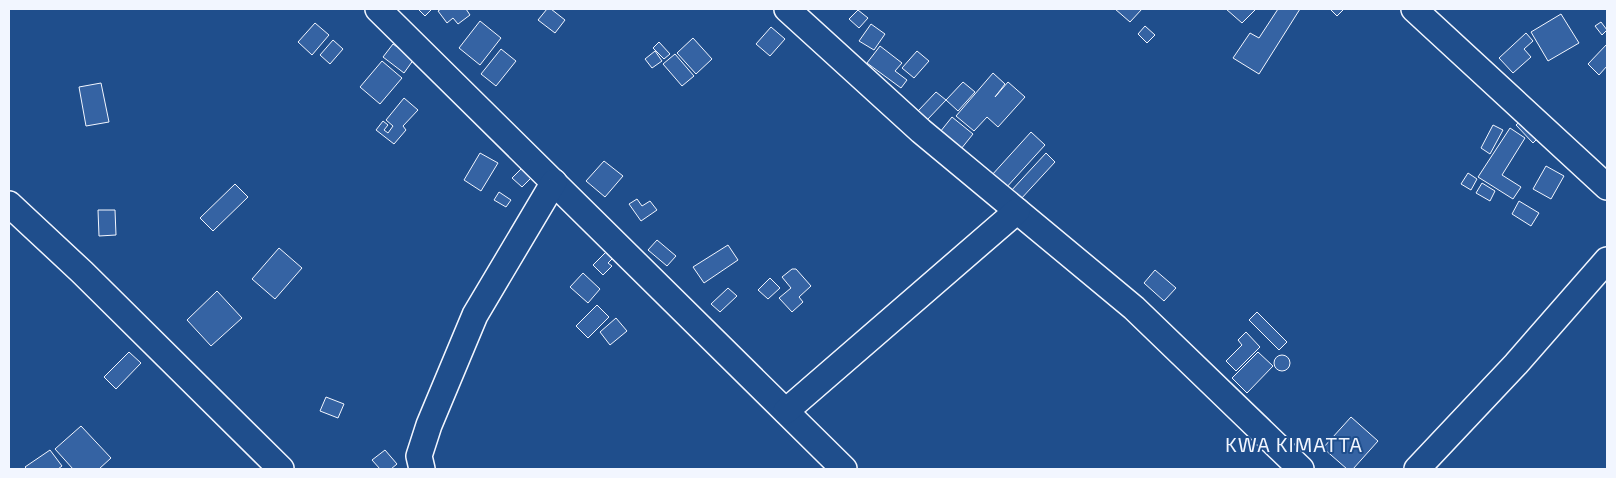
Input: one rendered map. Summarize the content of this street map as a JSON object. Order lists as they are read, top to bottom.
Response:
{
  "districts": ["KWA KIMATTA"]
}
